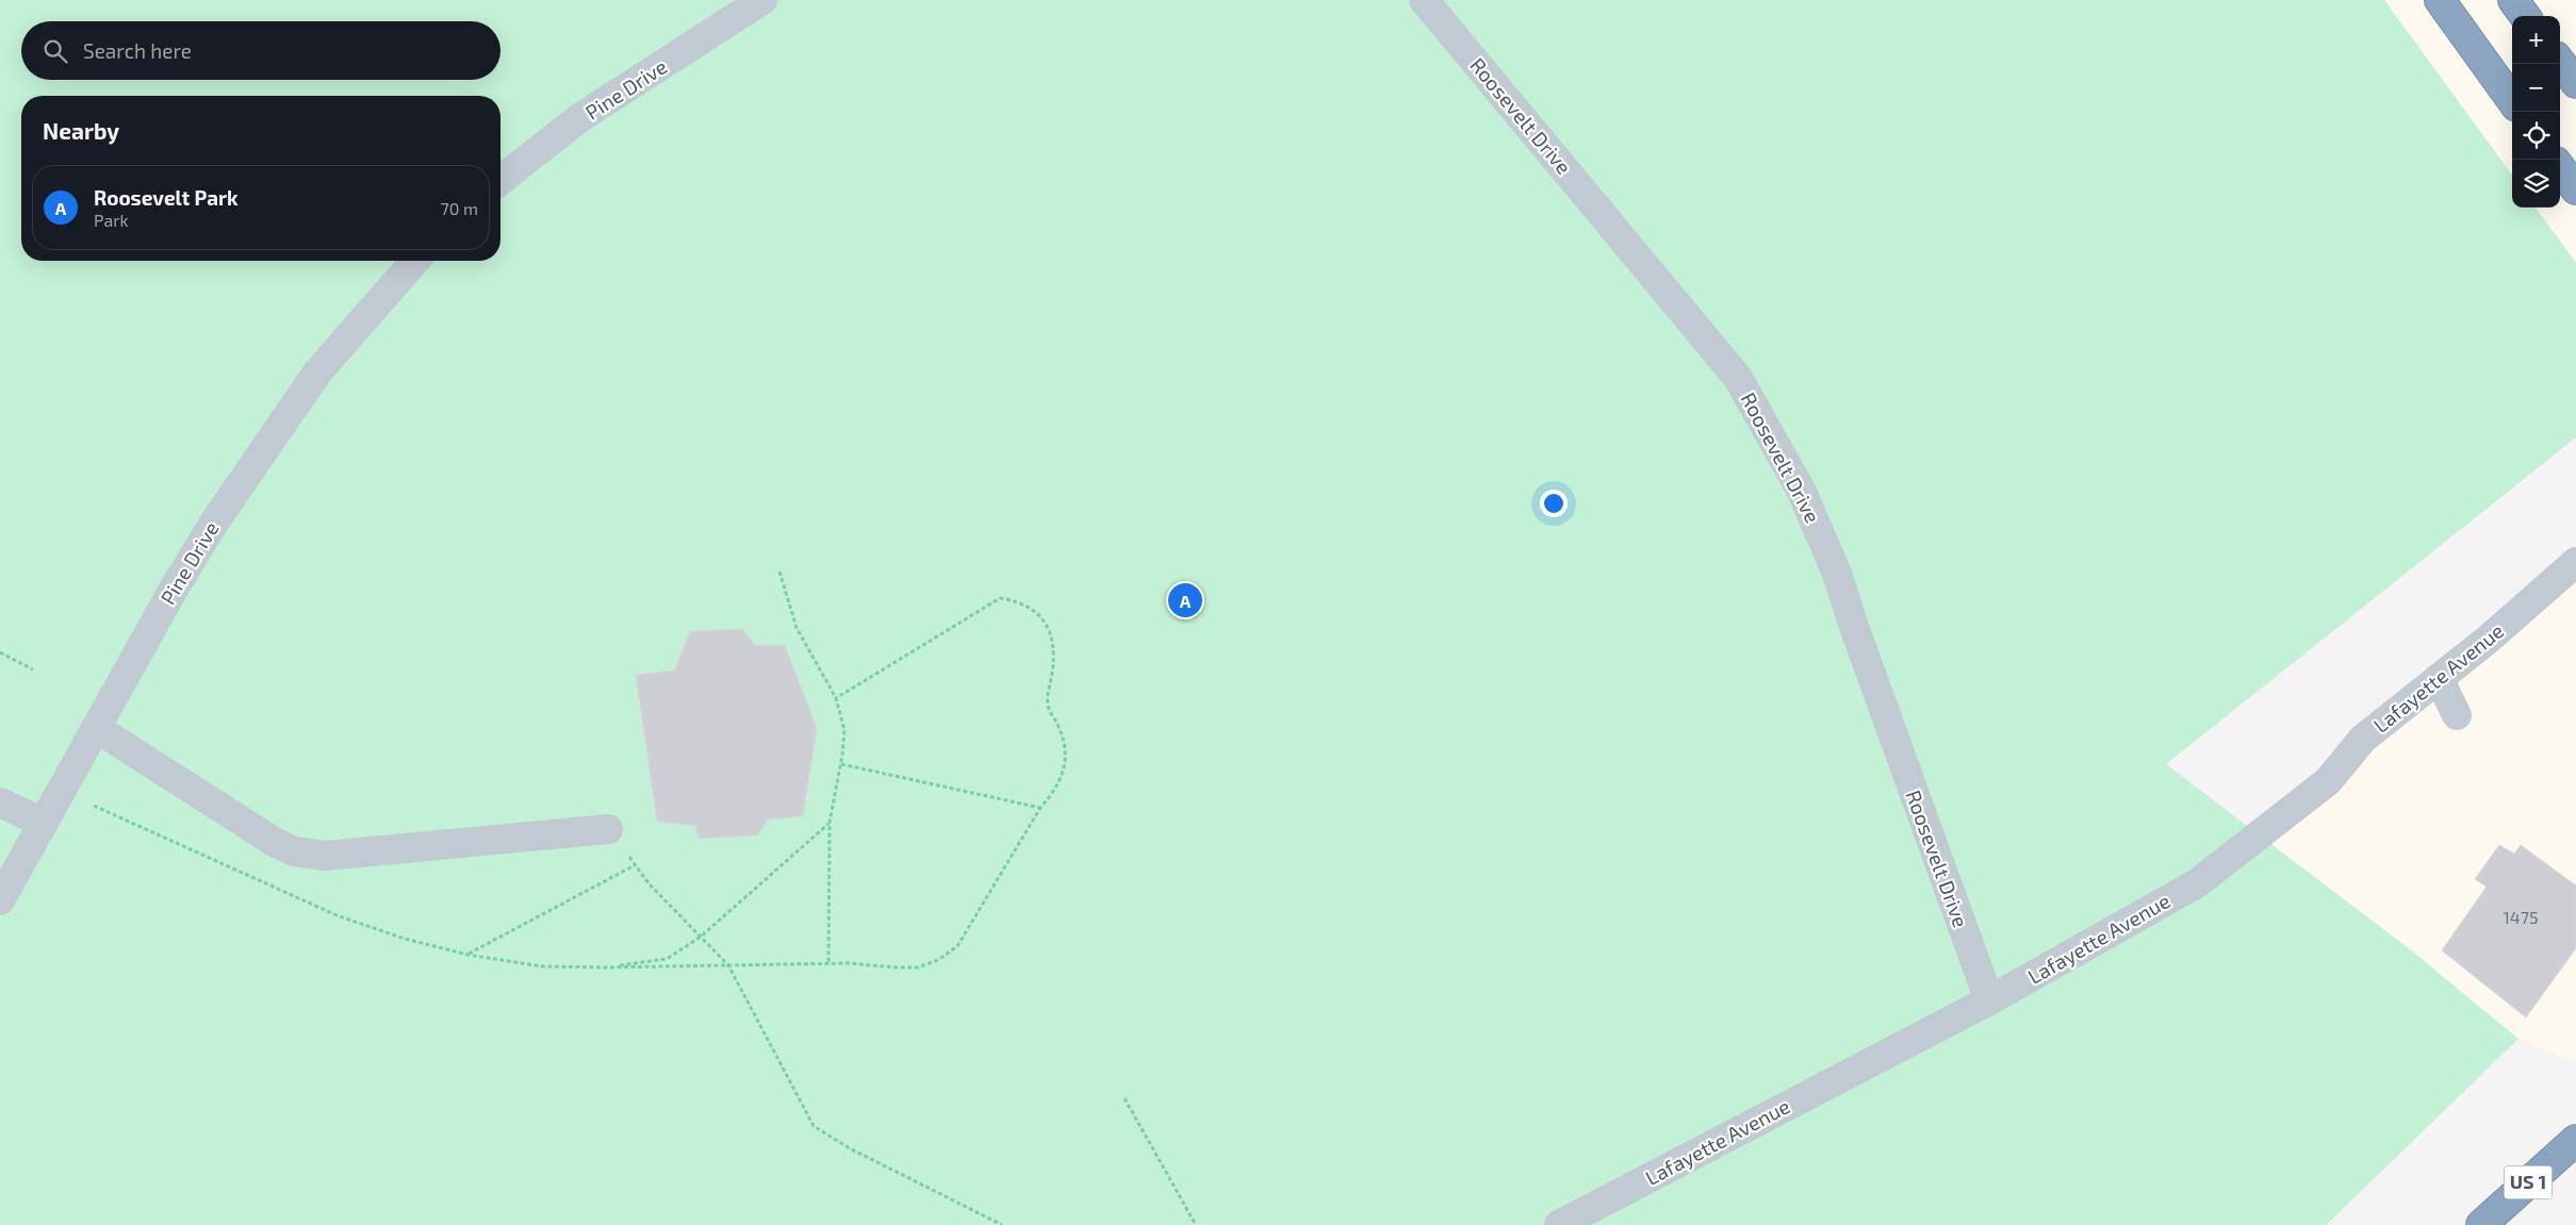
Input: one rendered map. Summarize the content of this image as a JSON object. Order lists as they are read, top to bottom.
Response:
{
  "streets": {
    "highway": ["US 1"],
    "street": ["Pine Drive", "Roosevelt Drive", "Lafayette Avenue"]
  },
  "crossings": [
    ["Roosevelt Drive", "Lafayette Avenue"]
  ],
  "house_numbers": ["1475"],
  "page": {
    "map_buttons": ["+", "−"],
    "search": "Search here",
    "heading": "Nearby",
    "list": [
      {
        "mark": "A",
        "name": "Roosevelt Park",
        "note": "Park",
        "value": "70 m"
      }
    ],
    "pins": "A"
  }
}
